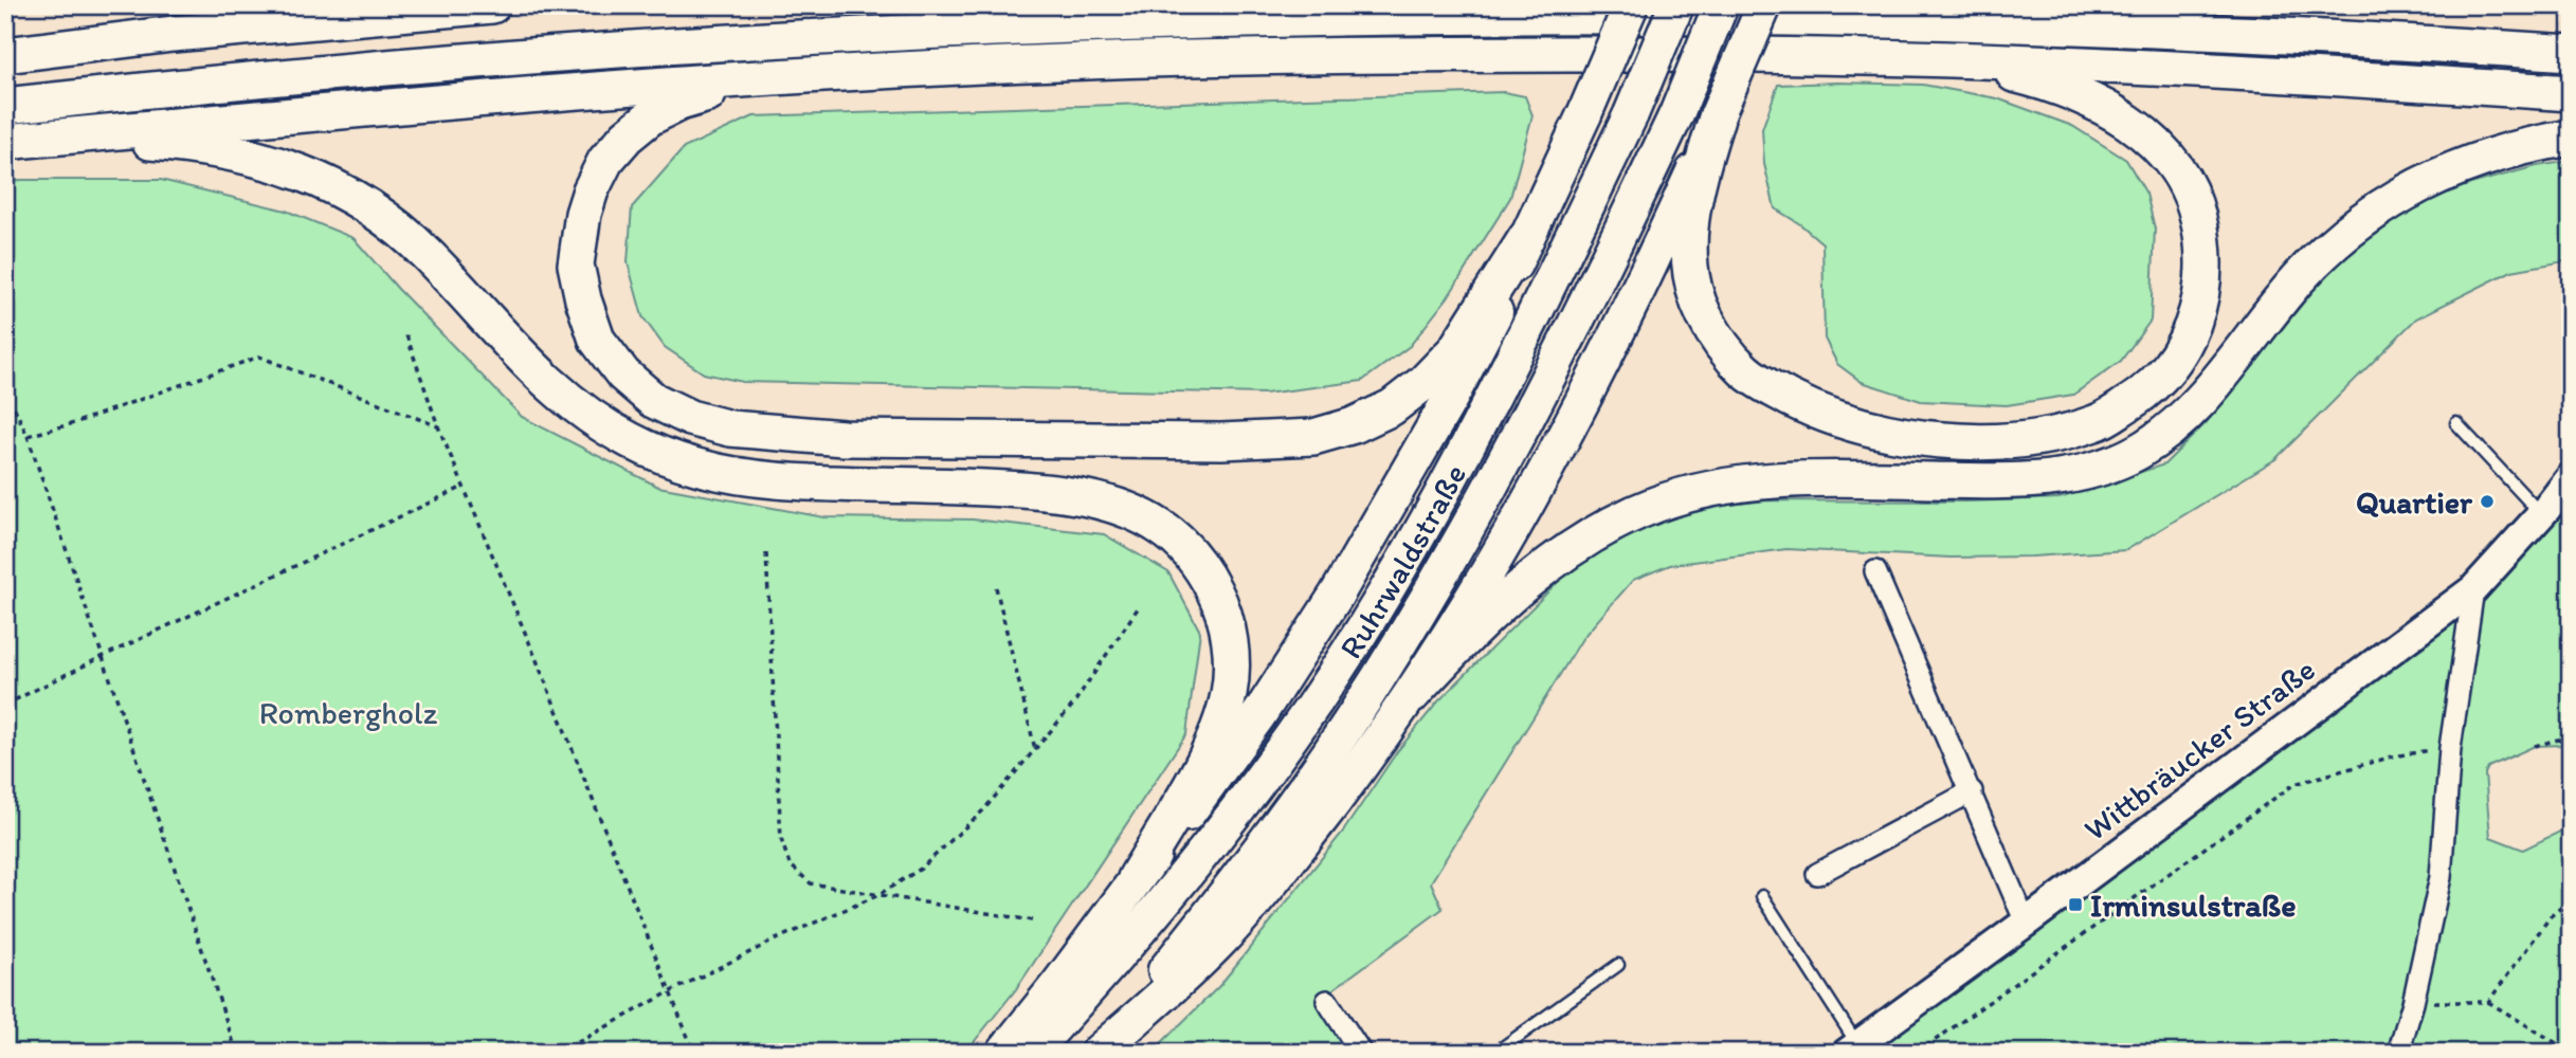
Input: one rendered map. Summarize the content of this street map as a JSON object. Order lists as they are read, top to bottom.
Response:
{
  "streets": {
    "highway": ["Ruhrwaldstraße"],
    "main road": ["Wittbräucker Straße"]
  },
  "parks": ["Rombergholz"],
  "places": {
    "other": ["Quartier"],
    "transit": ["Irminsulstraße"]
  }
}
